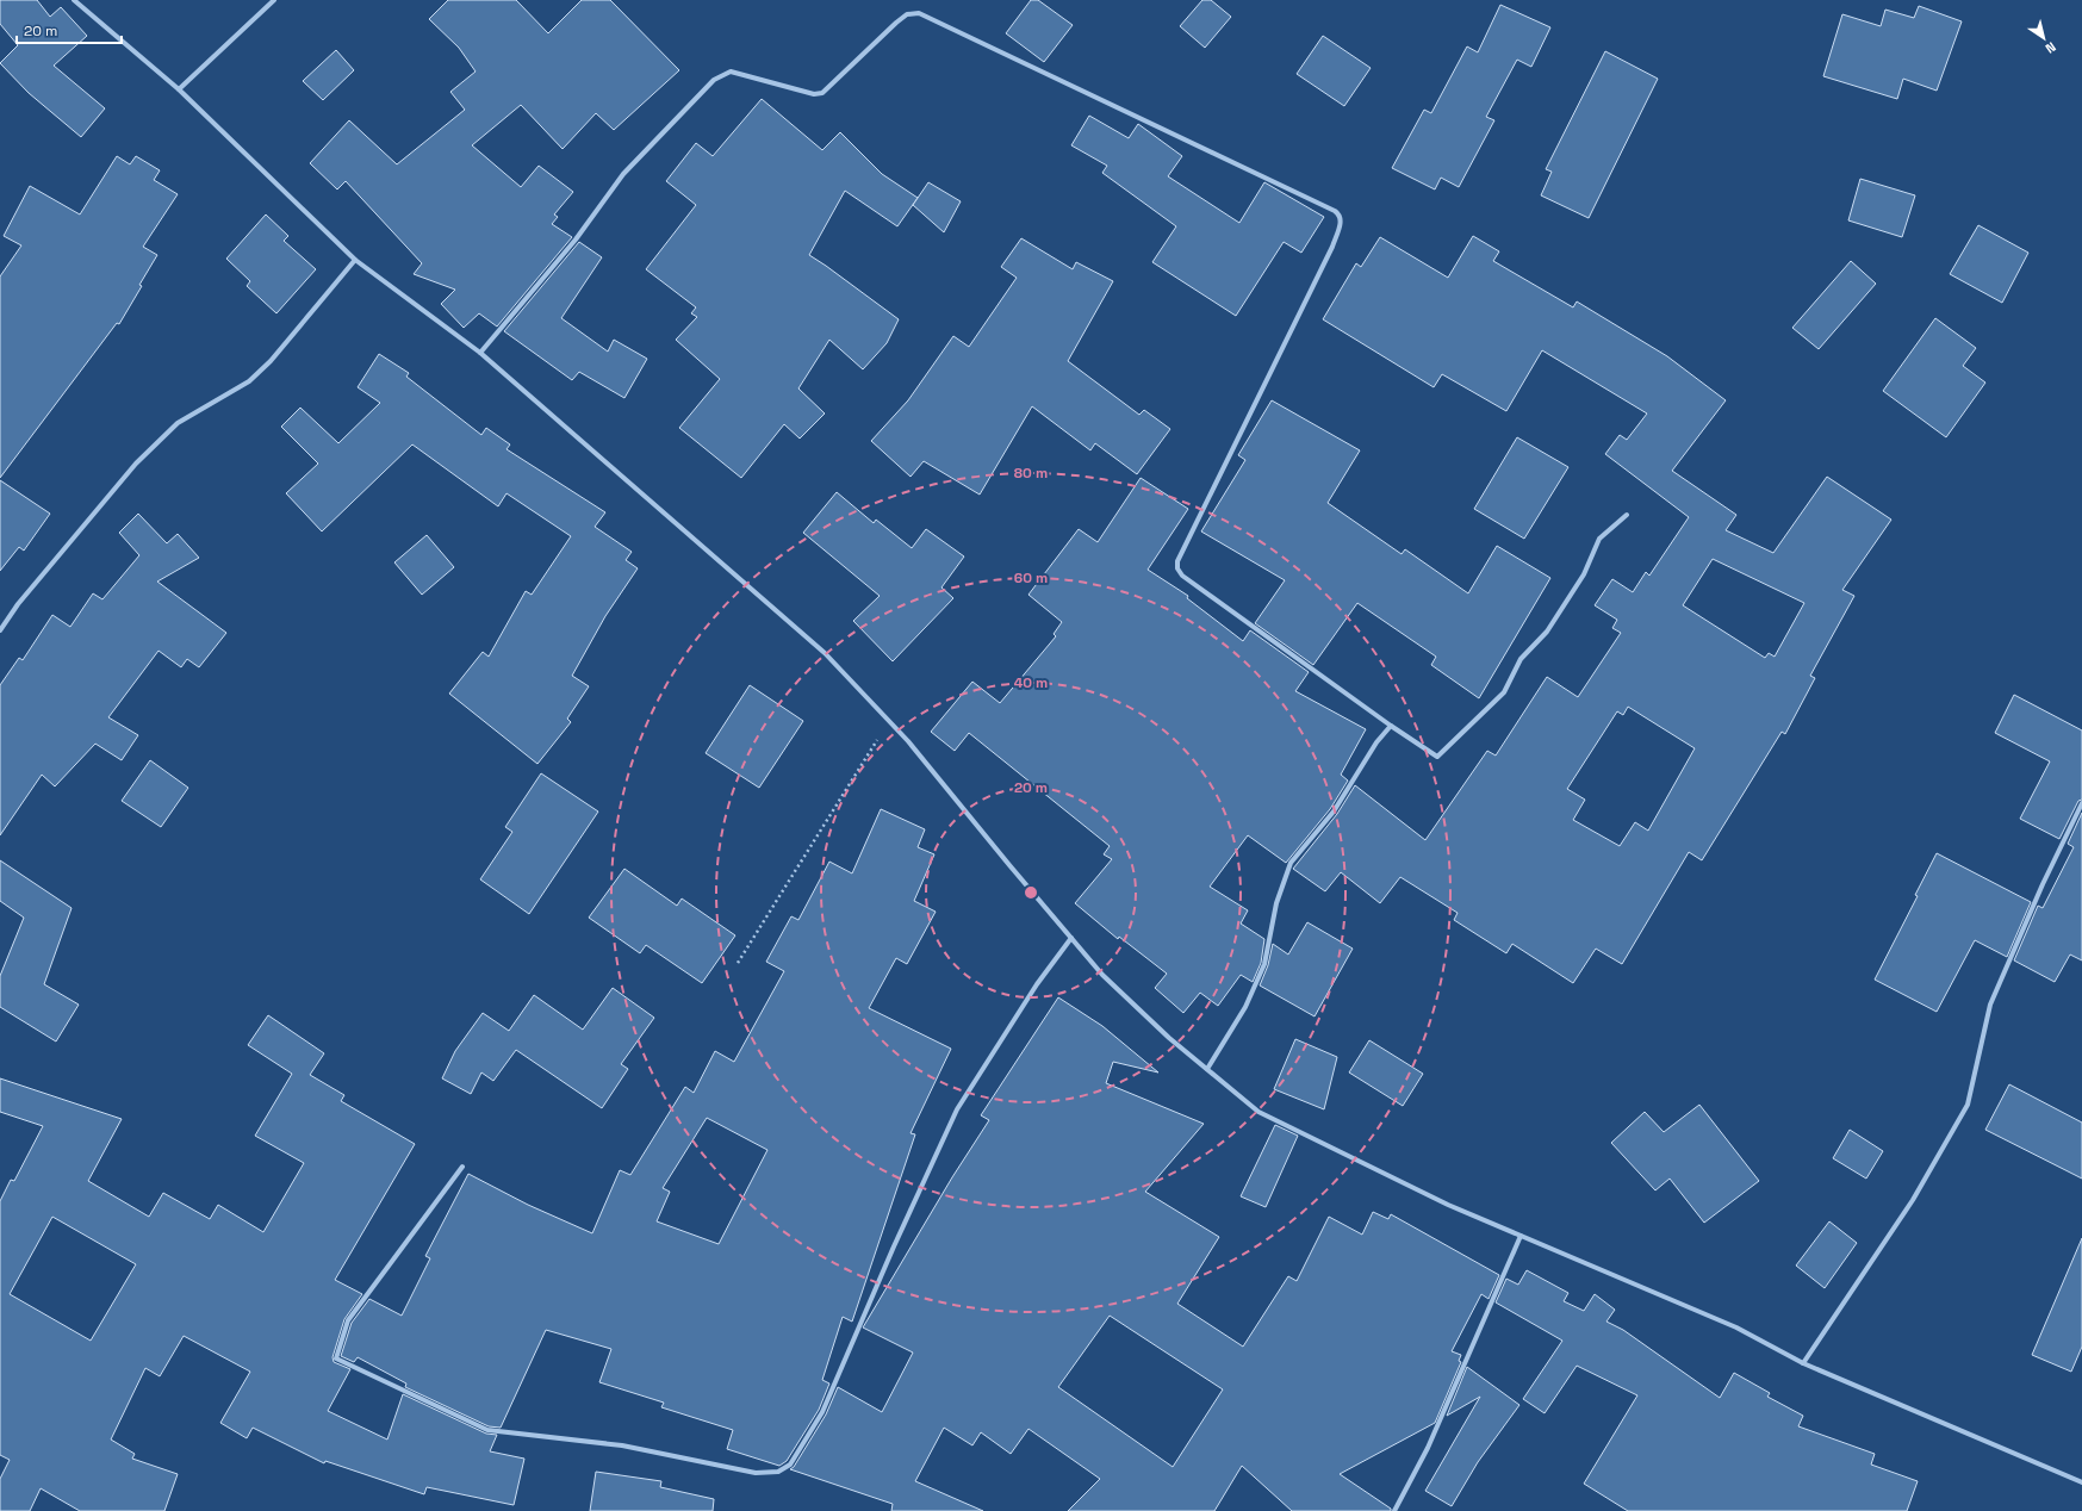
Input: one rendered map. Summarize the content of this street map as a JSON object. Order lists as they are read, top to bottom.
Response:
{
  "scale_bar": "20 m",
  "north": "bottom right",
  "rings": [
    "80 m",
    "60 m",
    "40 m",
    "20 m"
  ]
}
